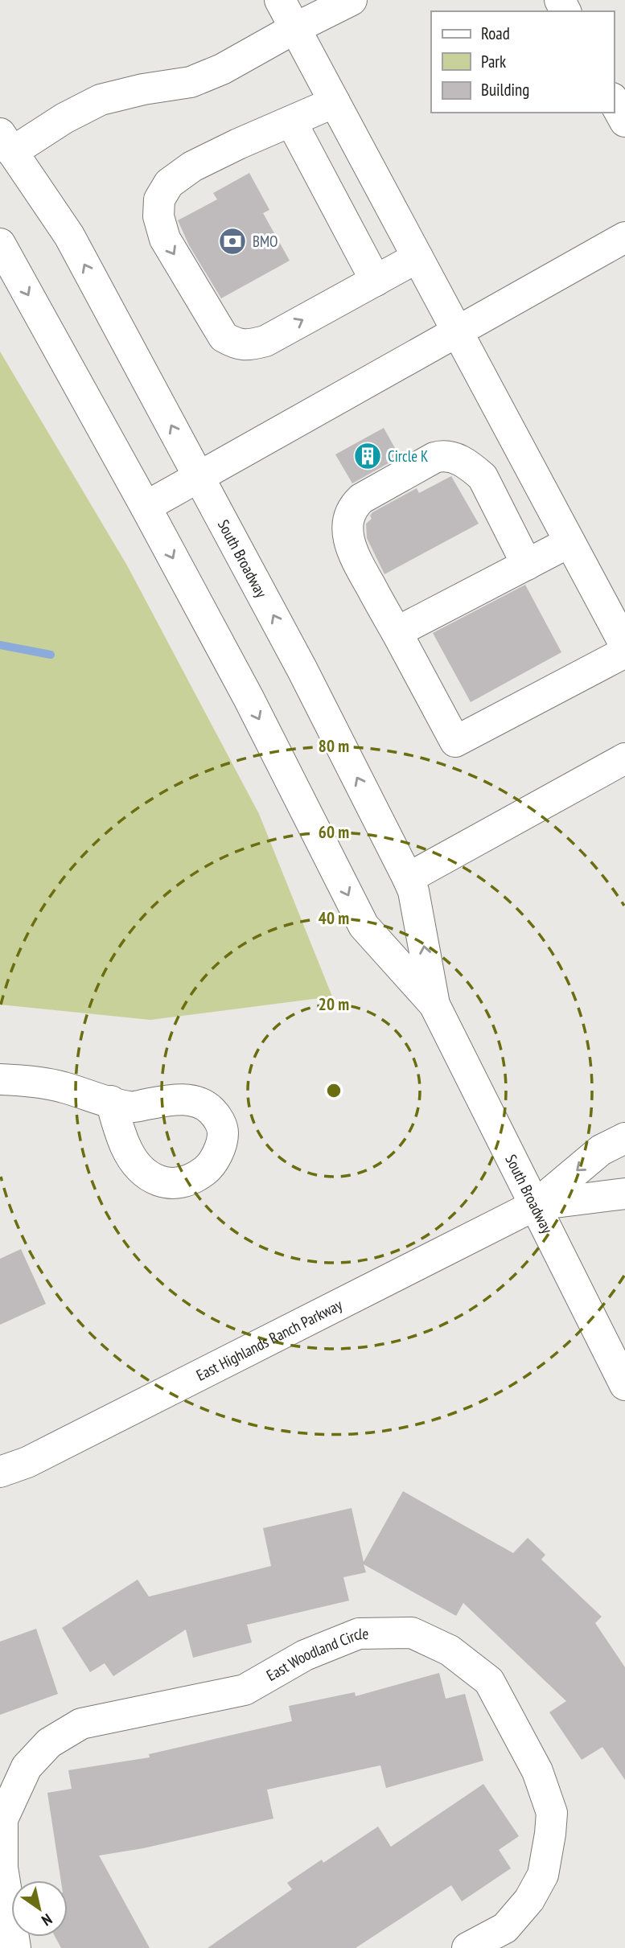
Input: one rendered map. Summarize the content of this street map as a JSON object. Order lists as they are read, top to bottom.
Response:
{
  "streets": {
    "main road": ["South Broadway", "East Highlands Ranch Parkway", "East Woodland Circle"]
  },
  "crossings": [
    ["South Broadway", "East Highlands Ranch Parkway"]
  ],
  "places": {
    "bank": ["BMO"],
    "building": ["Circle K"]
  },
  "legend": ["Road", "Park", "Building"],
  "north": "bottom right",
  "rings": [
    "80 m",
    "60 m",
    "40 m",
    "20 m"
  ]
}
